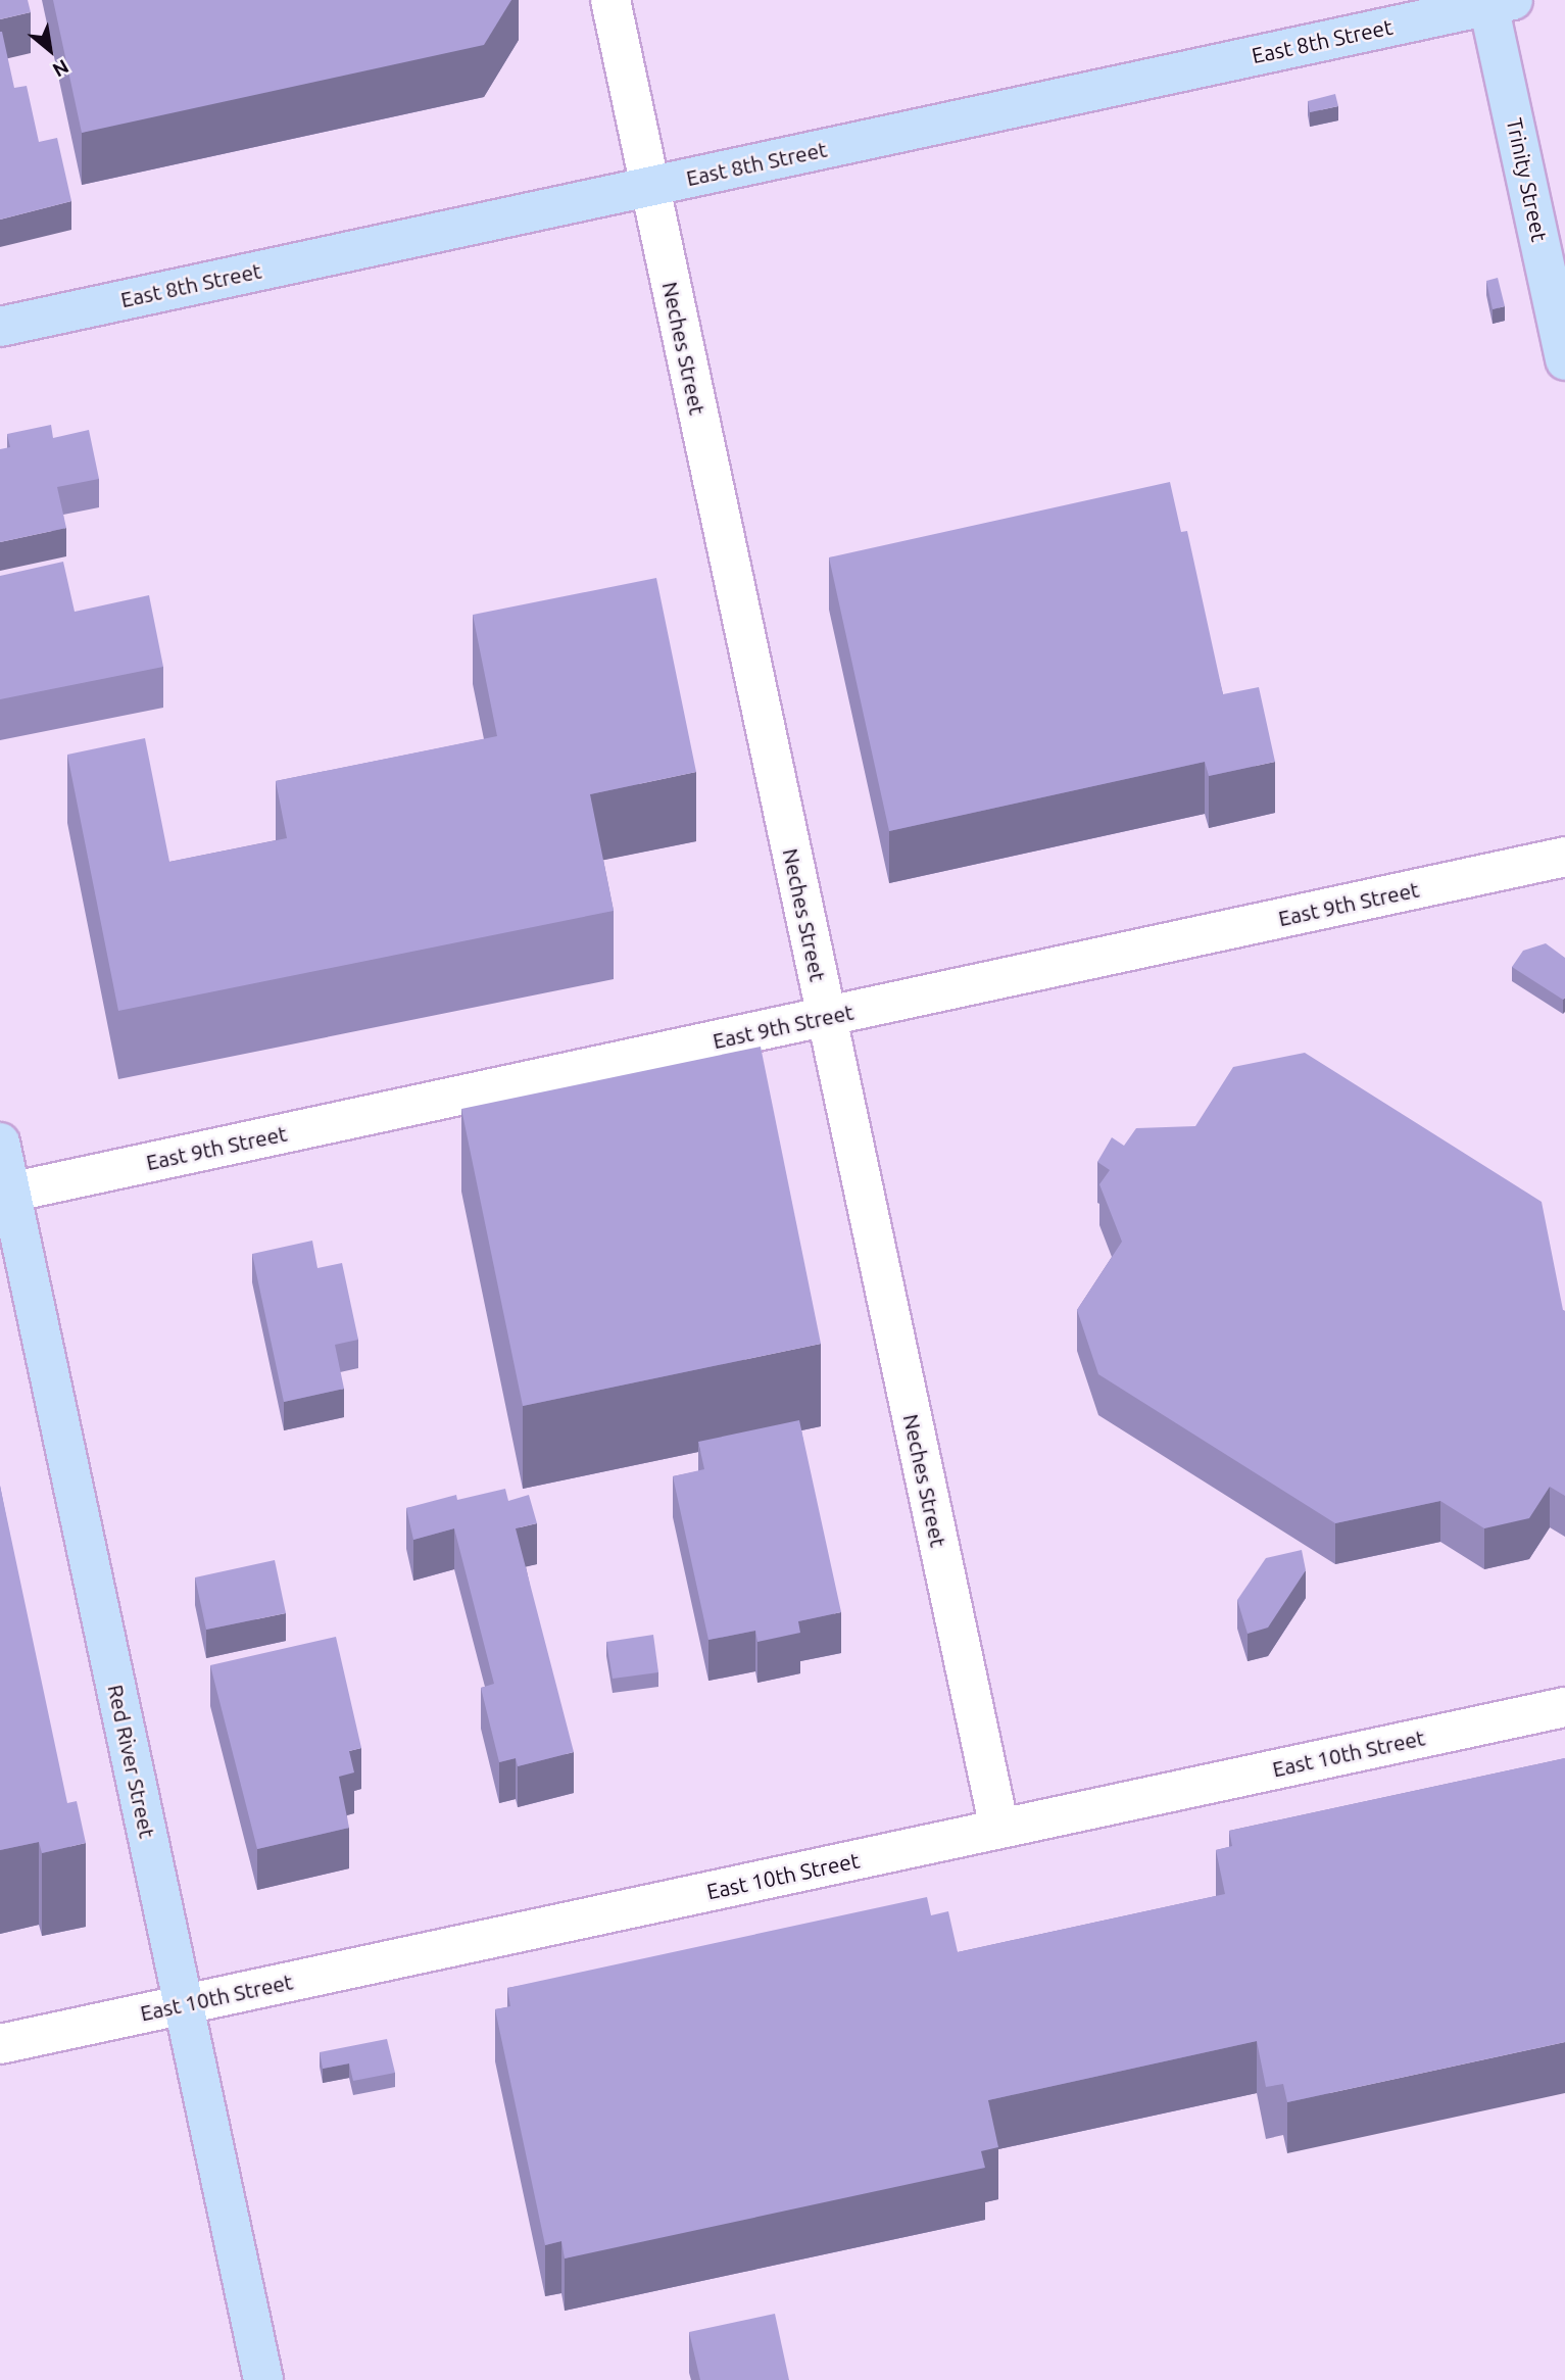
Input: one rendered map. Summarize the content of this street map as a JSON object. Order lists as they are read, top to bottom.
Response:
{
  "streets": {
    "main road": ["East 8th Street", "Trinity Street", "Red River Street"],
    "street": ["Neches Street", "East 9th Street", "East 10th Street"]
  },
  "crossings": [
    ["East 8th Street", "Trinity Street"],
    ["East 8th Street", "Neches Street"],
    ["Neches Street", "East 9th Street"],
    ["Neches Street", "East 10th Street"],
    ["East 9th Street", "Red River Street"],
    ["East 10th Street", "Red River Street"]
  ],
  "north": "bottom right"
}
